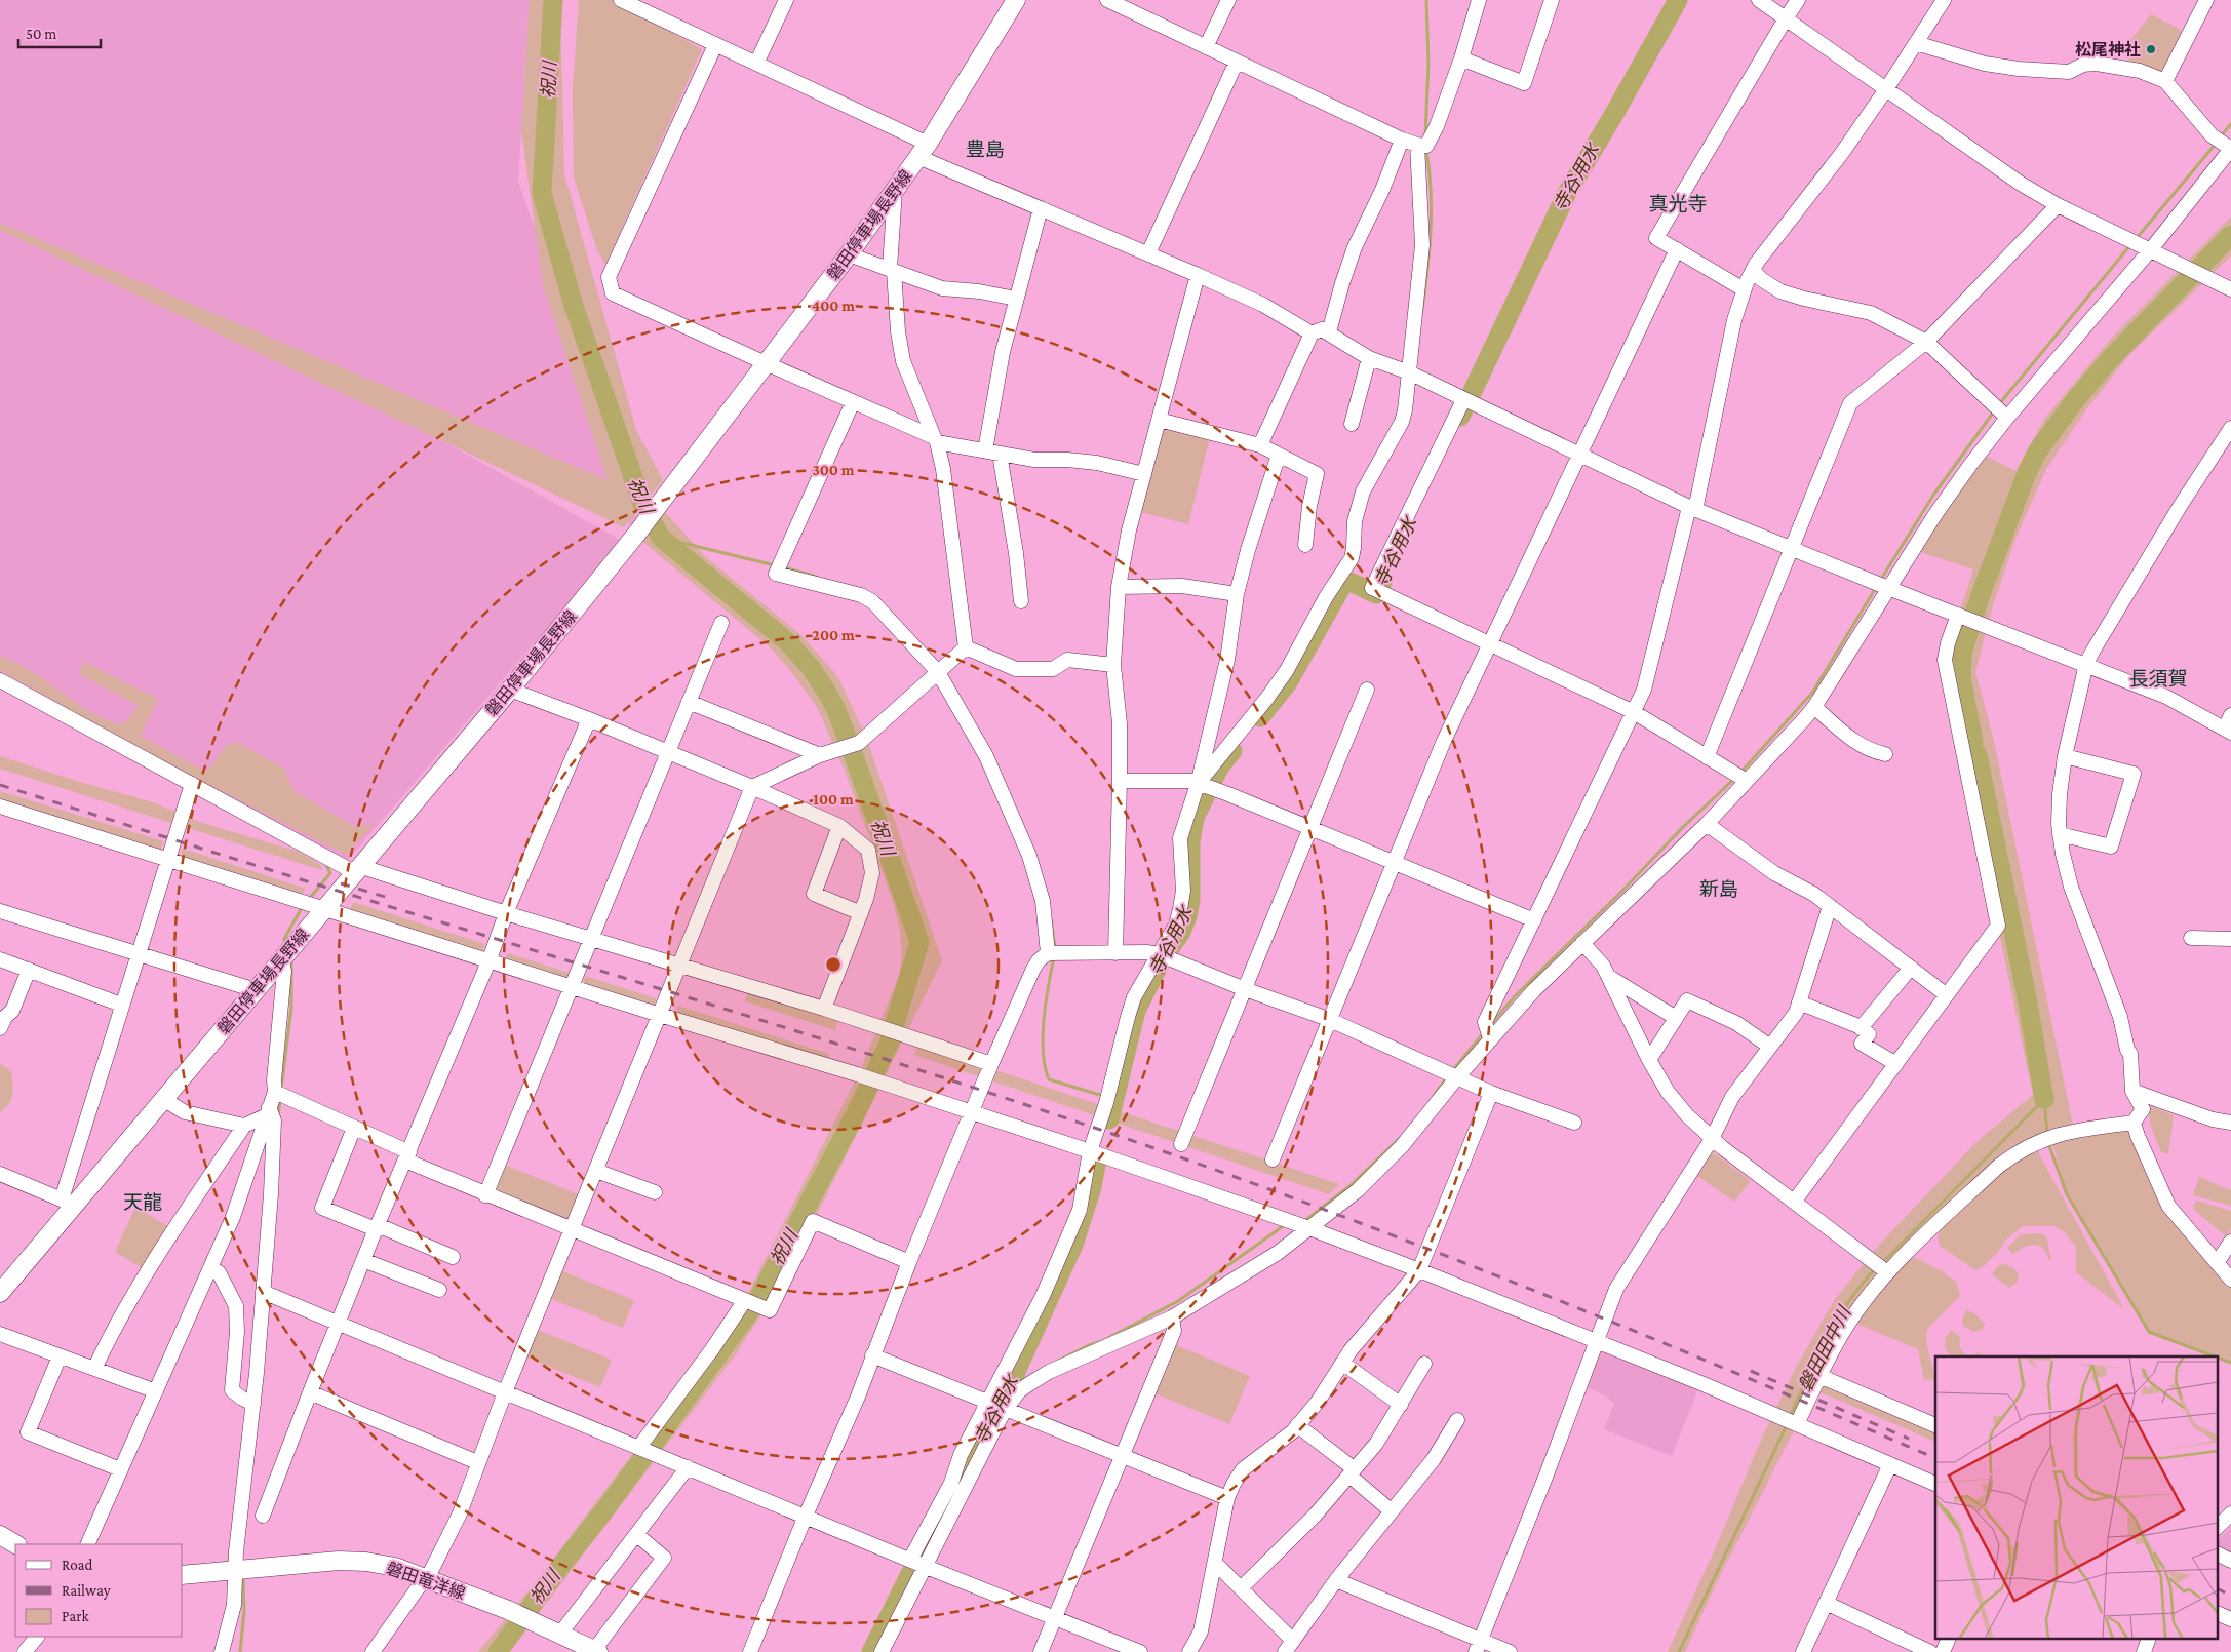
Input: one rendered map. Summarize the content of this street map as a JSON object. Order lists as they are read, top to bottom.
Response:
{
  "streets": {
    "main road": ["磐田停車場長野線", "磐田竜洋線"]
  },
  "districts": [
    "豊島",
    "真光寺",
    "長須賀",
    "新島",
    "天龍"
  ],
  "water": ["祝川", "寺谷用水", "磐田田中川"],
  "places": ["松尾神社"],
  "legend": ["Road", "Railway", "Park"],
  "scale_bar": "50 m",
  "rings": [
    "400 m",
    "300 m",
    "200 m",
    "100 m"
  ]
}
